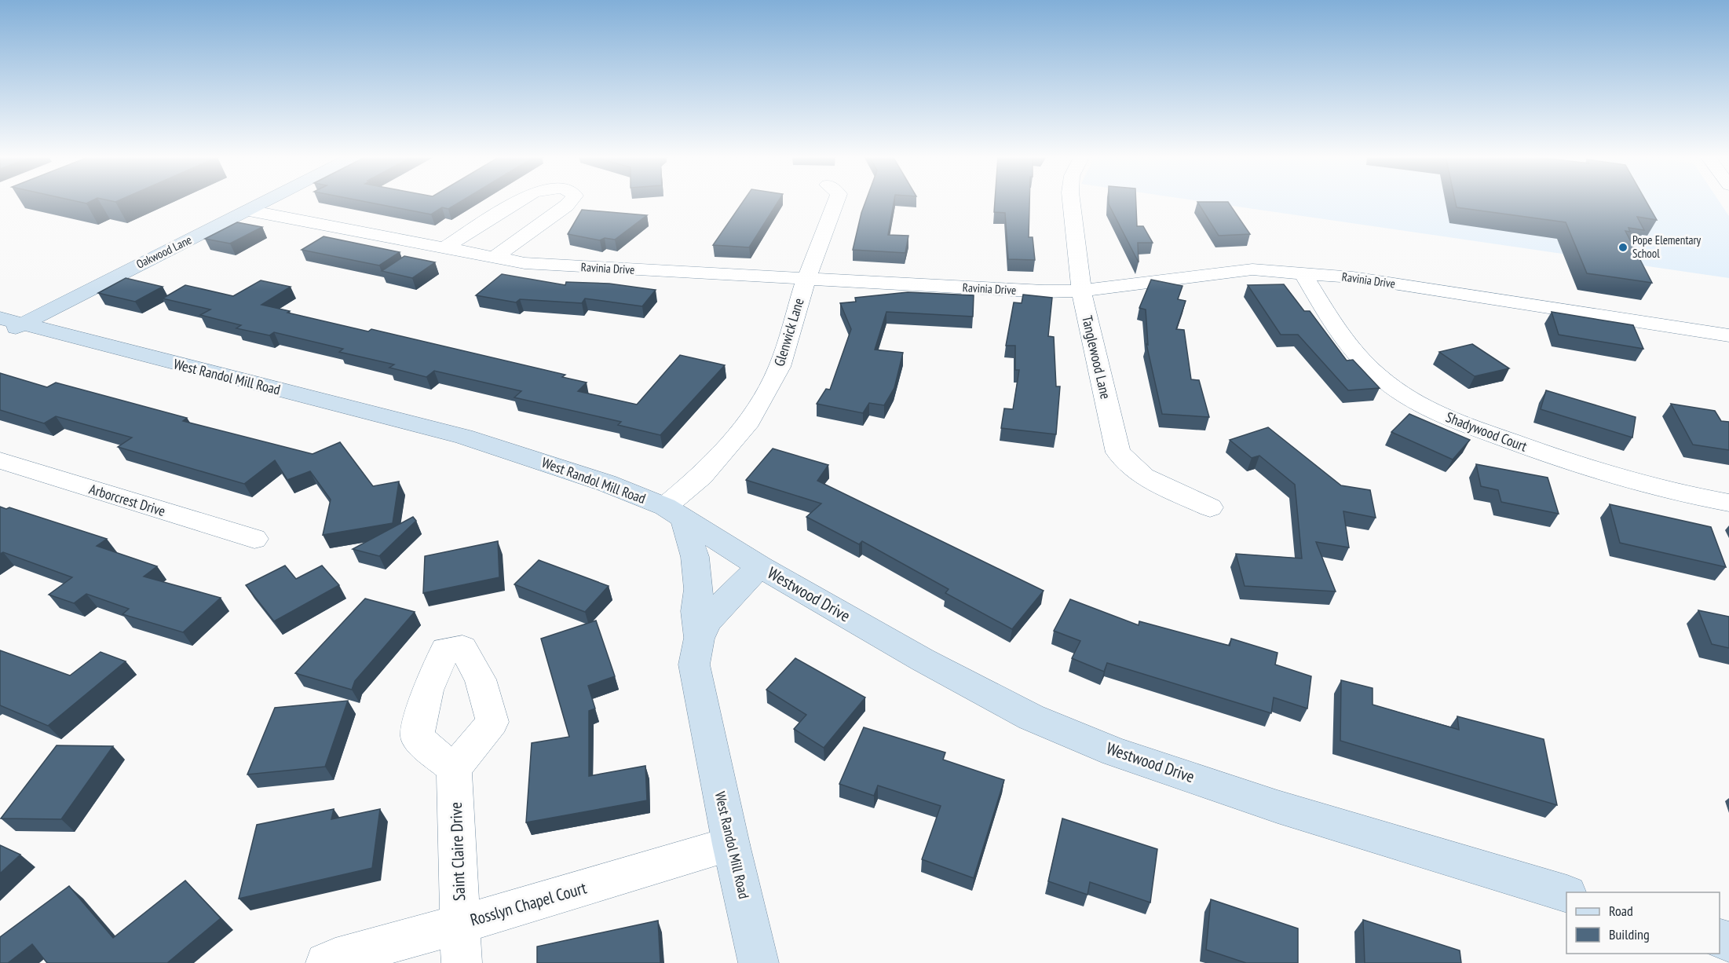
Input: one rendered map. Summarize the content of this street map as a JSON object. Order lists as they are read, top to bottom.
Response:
{
  "streets": {
    "main road": ["Oakwood Lane", "West Randol Mill Road", "Westwood Drive"],
    "street": [
      "Ravinia Drive",
      "Glenwick Lane",
      "Tanglewood Lane",
      "Shadywood Court",
      "Arborcrest Drive",
      "Saint Claire Drive",
      "Rosslyn Chapel Court"
    ]
  },
  "crossings": [
    ["Oakwood Lane", "Ravinia Drive"],
    ["Oakwood Lane", "West Randol Mill Road"],
    ["Ravinia Drive", "Glenwick Lane"],
    ["Ravinia Drive", "Tanglewood Lane"],
    ["Ravinia Drive", "Shadywood Court"],
    ["Glenwick Lane", "West Randol Mill Road"],
    ["West Randol Mill Road", "Westwood Drive"],
    ["West Randol Mill Road", "Rosslyn Chapel Court"],
    ["Saint Claire Drive", "Rosslyn Chapel Court"]
  ],
  "places": ["Pope Elementary School"],
  "legend": ["Road", "Building"]
}
